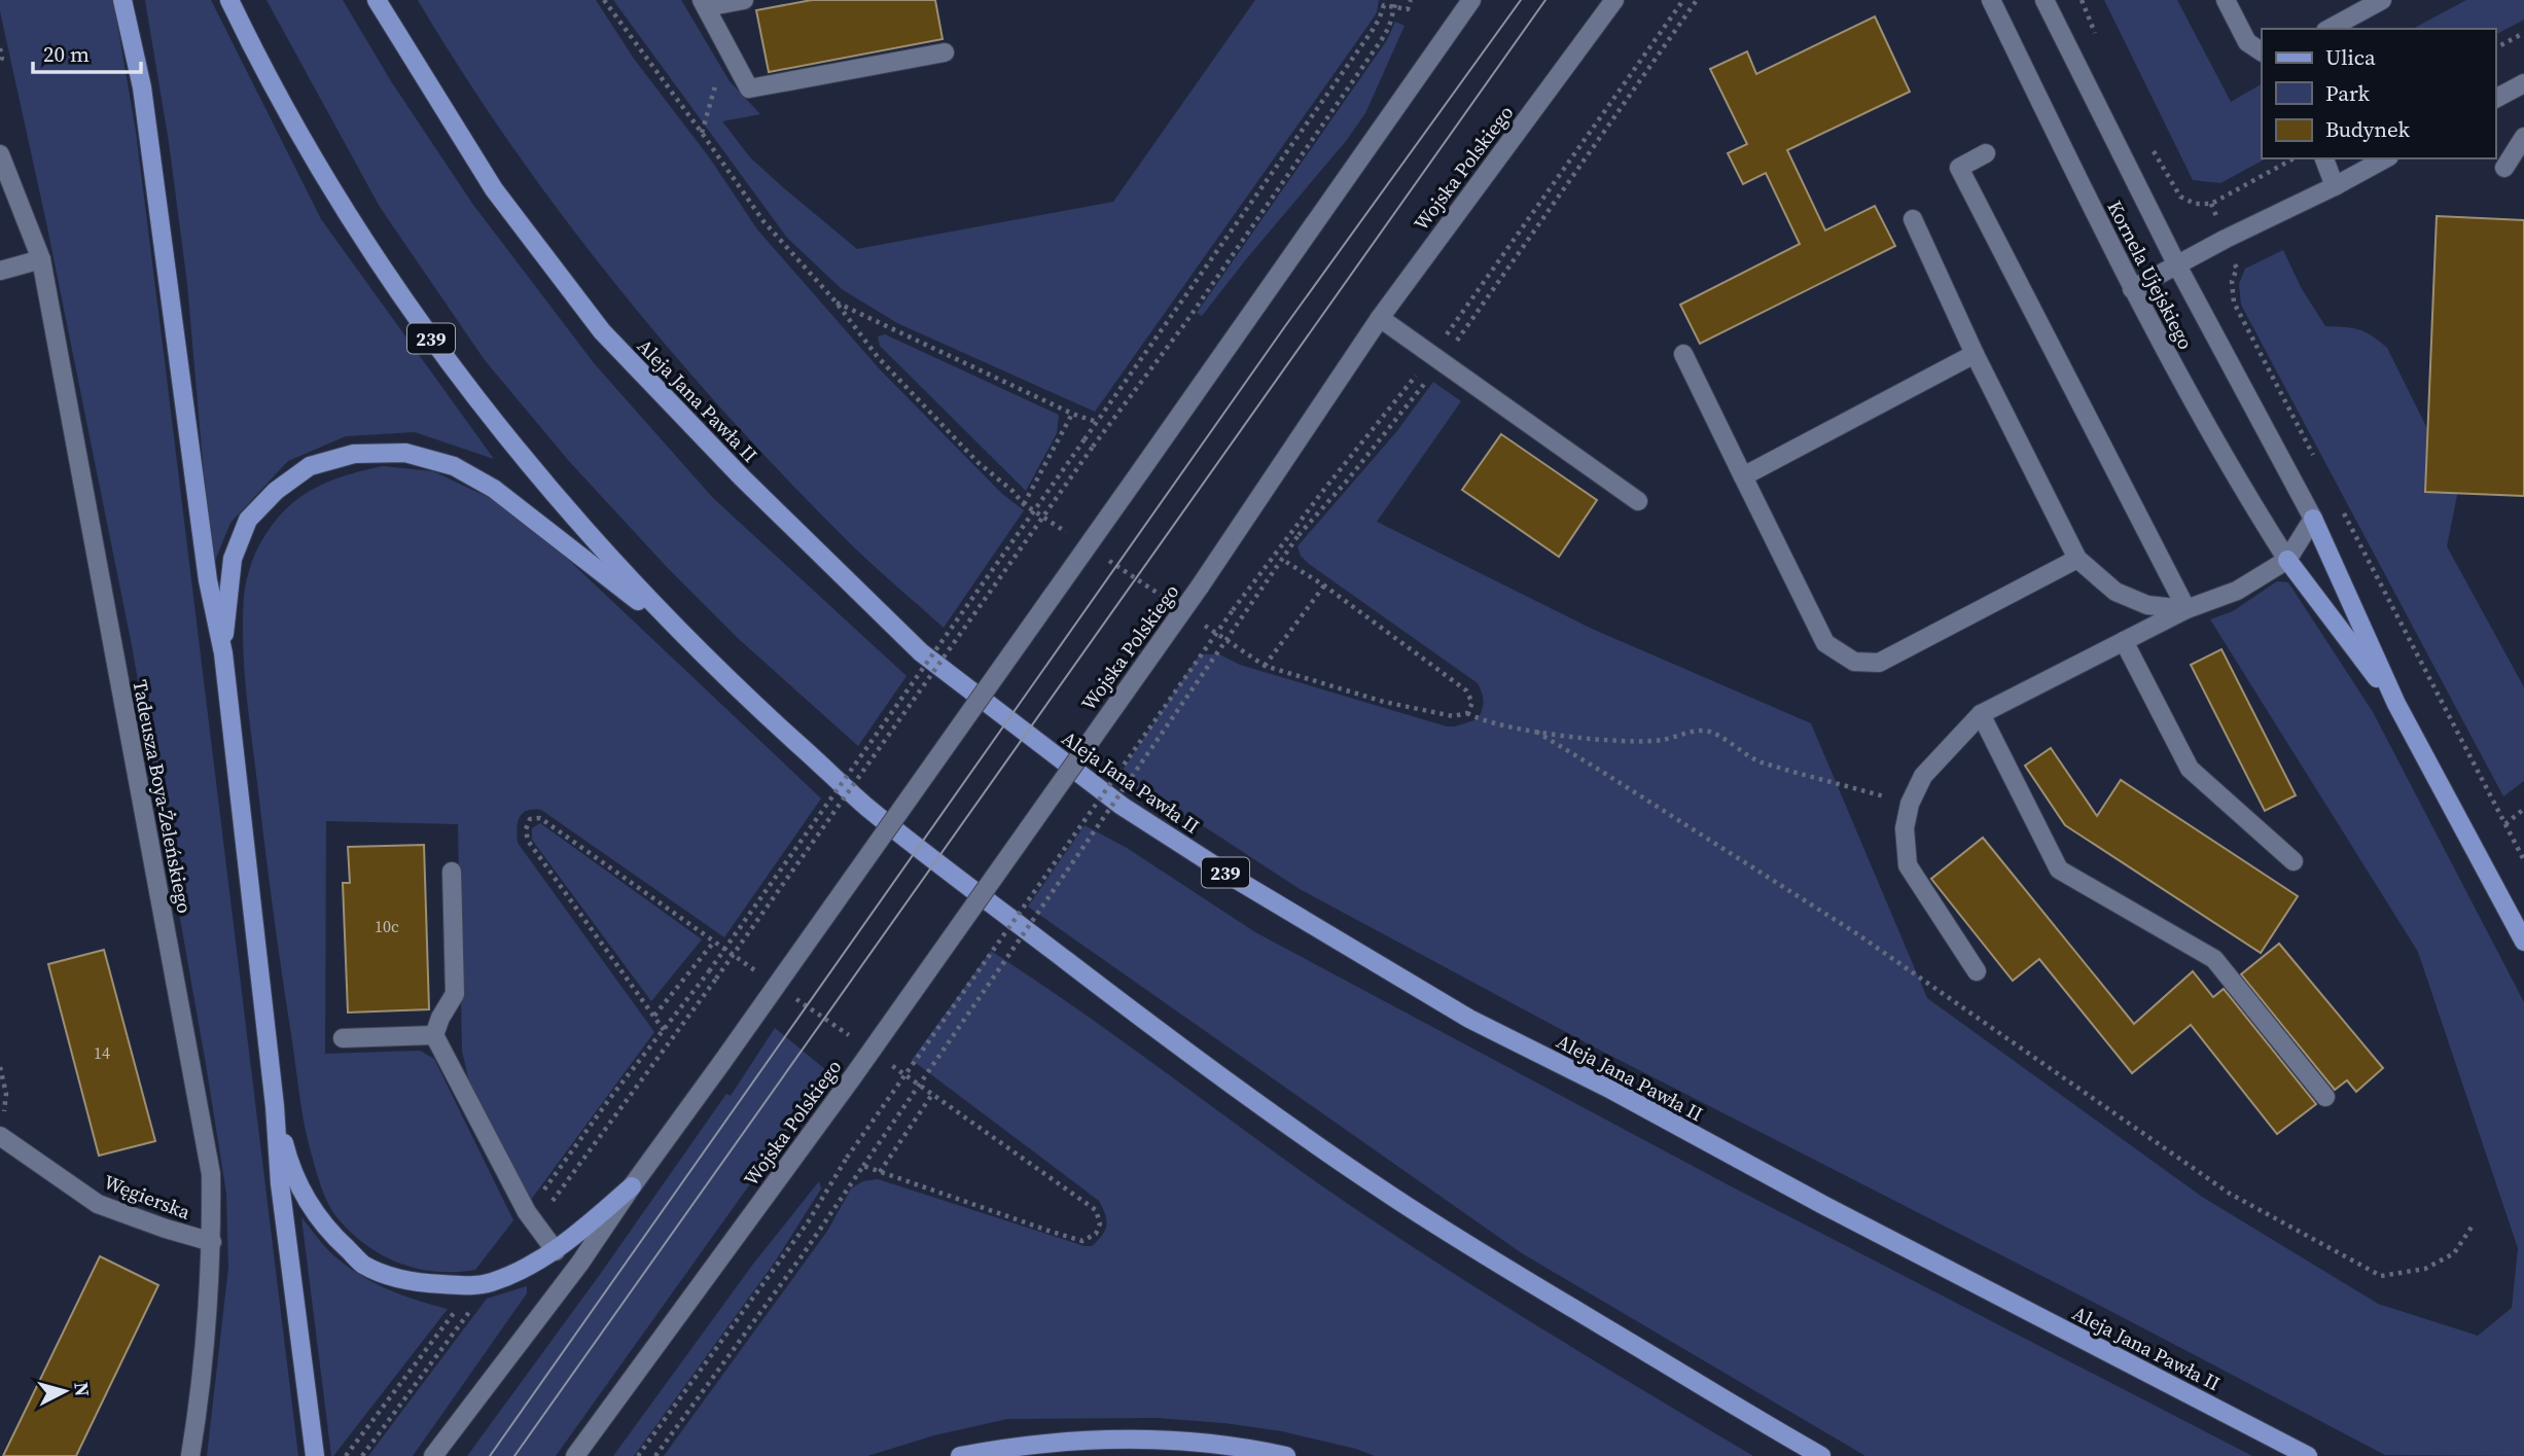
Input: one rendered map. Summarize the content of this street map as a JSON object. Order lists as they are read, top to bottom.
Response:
{
  "streets": {
    "main road": ["239", "Aleja Jana Pawła II"],
    "street": [
      "Wojska Polskiego",
      "Kornela Ujejskiego",
      "Tadeusza Boya-Żeleńskiego",
      "Węgierska"
    ]
  },
  "crossings": [
    ["Tadeusza Boya-Żeleńskiego", "Węgierska"]
  ],
  "house_numbers": ["10c", "14"],
  "legend": ["Ulica", "Park", "Budynek"],
  "scale_bar": "20 m",
  "north": "right"
}
